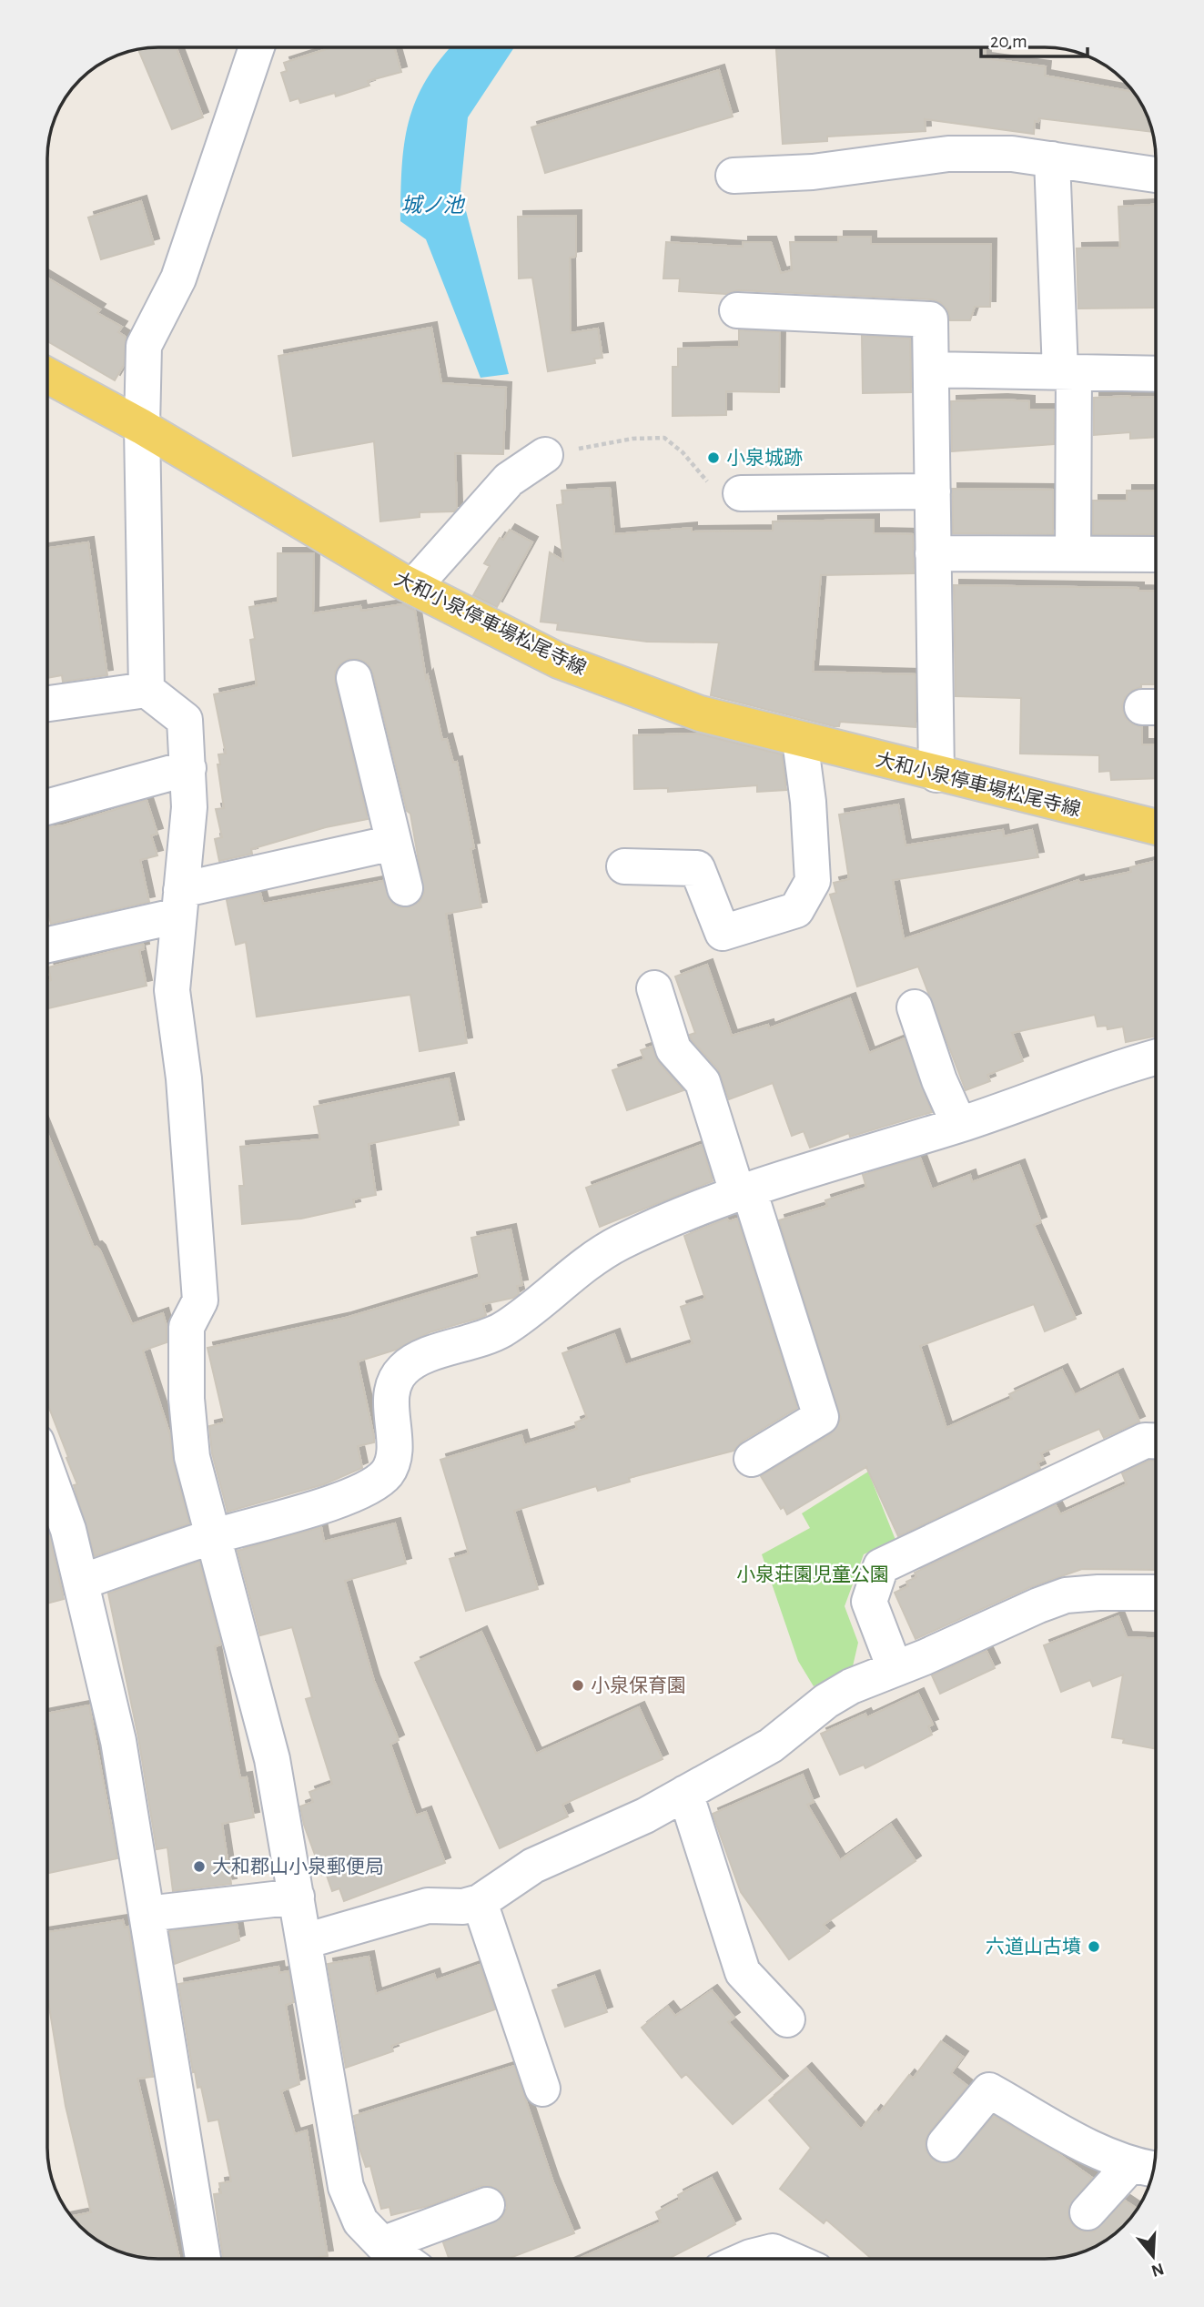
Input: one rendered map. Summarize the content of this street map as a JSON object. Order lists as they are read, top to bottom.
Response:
{
  "streets": {
    "main road": ["大和小泉停車場松尾寺線"]
  },
  "water": ["城ノ池"],
  "parks": ["小泉荘園児童公園"],
  "places": [
    "小泉城跡",
    "小泉保育園",
    "大和郡山小泉郵便局",
    "六道山古墳"
  ],
  "scale_bar": "20 m",
  "north": "bottom"
}
